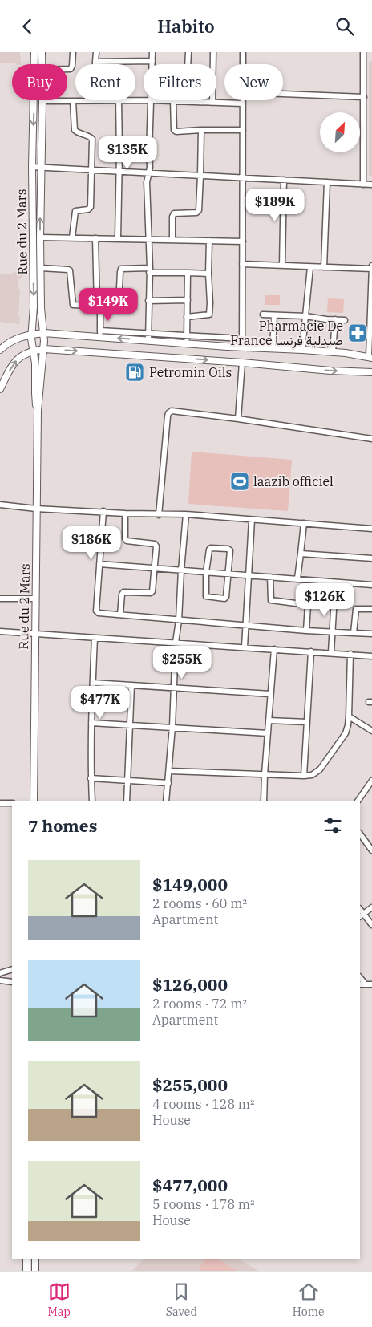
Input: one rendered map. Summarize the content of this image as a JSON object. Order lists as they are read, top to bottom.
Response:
{
  "streets": {
    "street": ["Rue du 2 Mars"]
  },
  "places": {
    "pharmacy": ["Pharmacie De France صيدلية فرنسا"],
    "fuel station": ["Petromin Oils"],
    "sports": ["laazib officiel"]
  },
  "north": "top right",
  "page": {
    "header": "Habito",
    "chip": [
      "Buy",
      "Rent",
      "Filters",
      "New"
    ],
    "price": [
      "$135K",
      "$189K",
      "$149K",
      "$186K",
      "$126K",
      "$255K",
      "$477K"
    ],
    "heading": "7 homes",
    "list": [
      {
        "name": "$149,000",
        "note": "2 rooms · 60 m² · Apartment"
      },
      {
        "name": "$126,000",
        "note": "2 rooms · 72 m² · Apartment"
      },
      {
        "name": "$255,000",
        "note": "4 rooms · 128 m² · House"
      },
      {
        "name": "$477,000",
        "note": "5 rooms · 178 m² · House"
      }
    ],
    "tabs": ["Map", "Saved", "Home"]
  }
}
